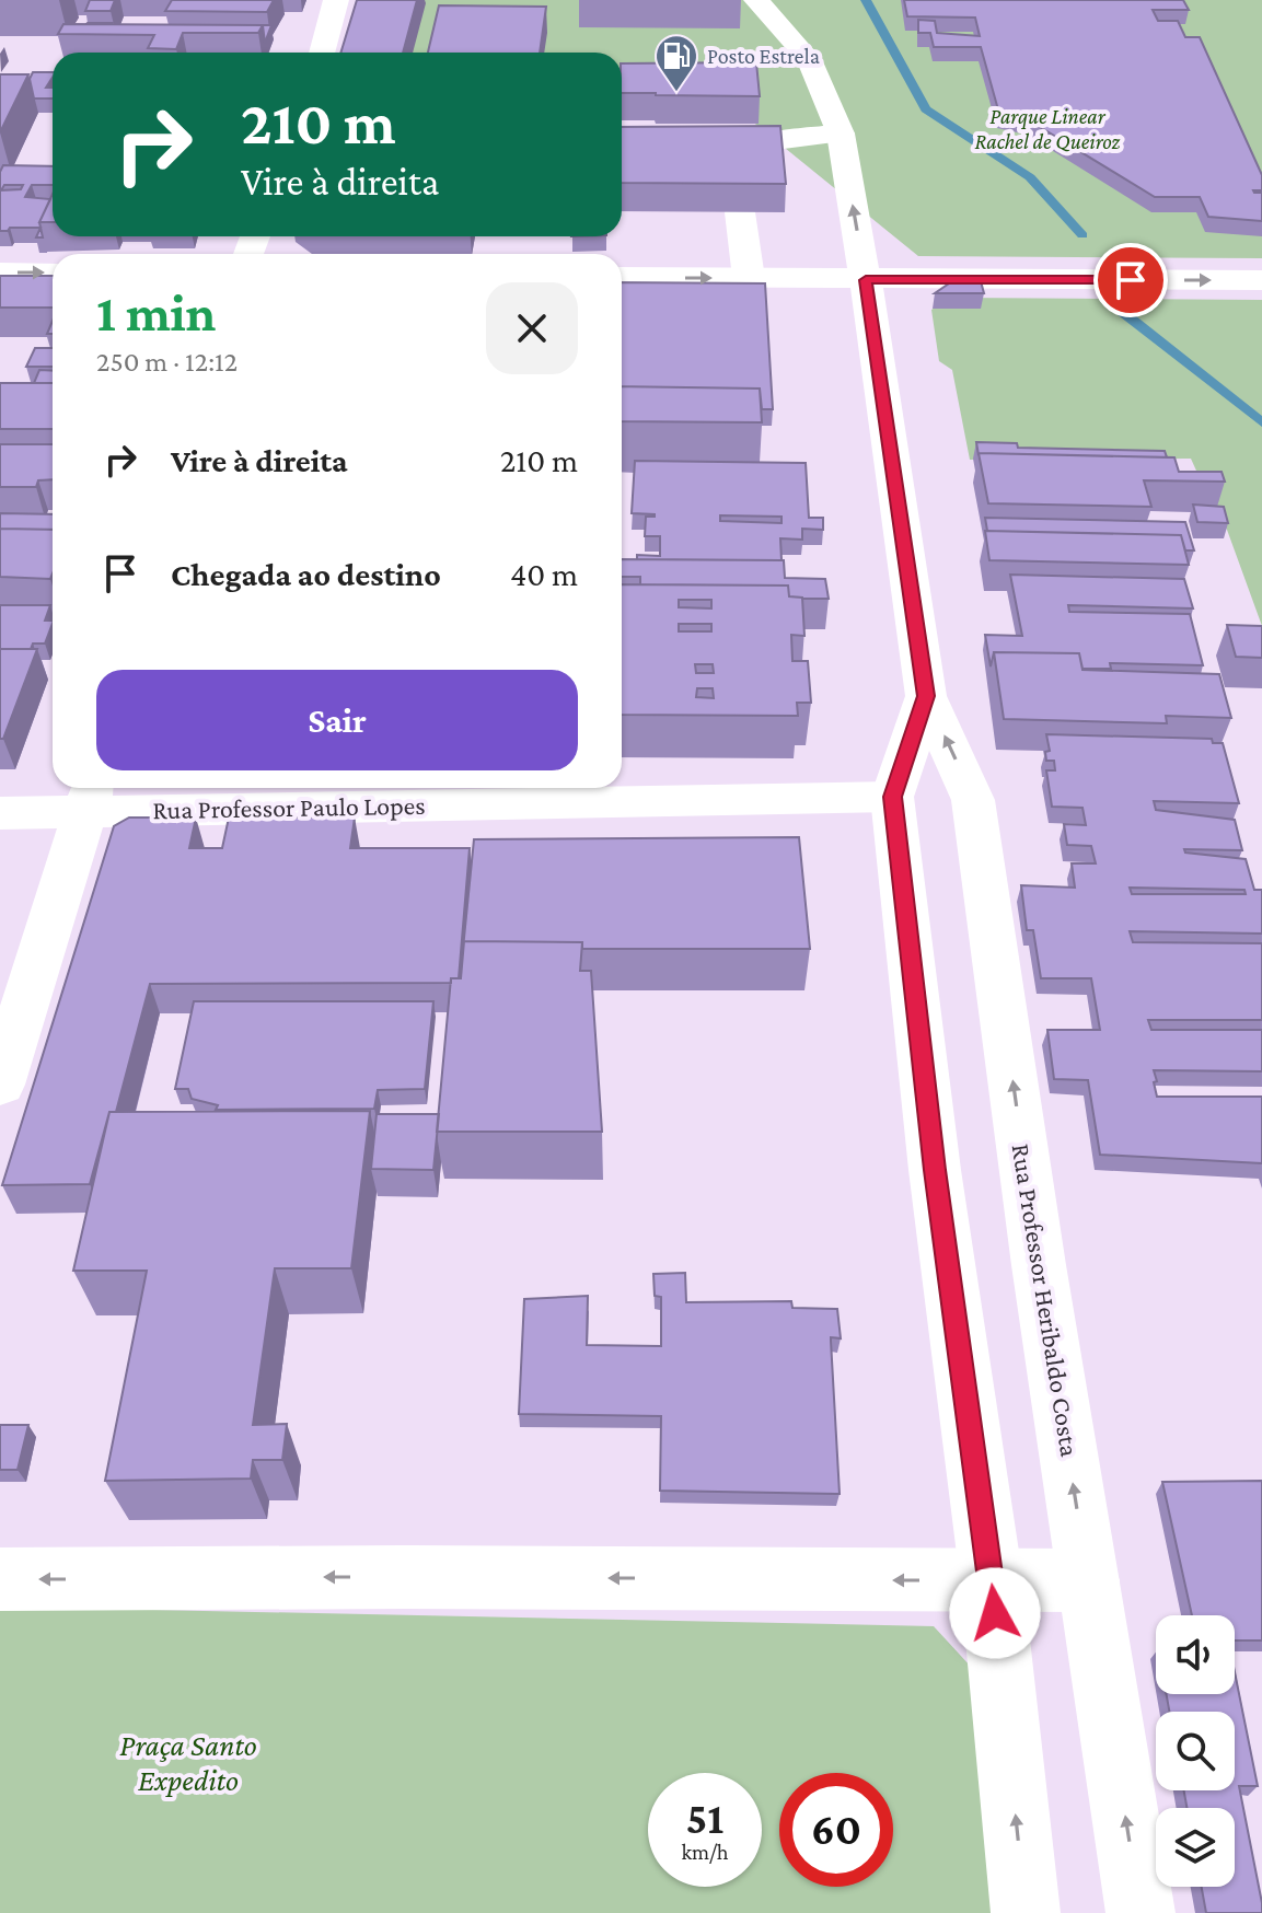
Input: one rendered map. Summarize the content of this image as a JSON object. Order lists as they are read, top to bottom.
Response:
{
  "streets": {
    "main road": ["Rua Professor Paulo Lopes", "Rua Professor Heribaldo Costa"]
  },
  "crossings": [
    ["Rua Professor Paulo Lopes", "Rua Professor Heribaldo Costa"]
  ],
  "parks": ["Parque Linear Rachel de Queiroz", "Praça Santo Expedito"],
  "places": {
    "fuel station": ["Posto Estrela"]
  },
  "page": {
    "turn": ["210 m", "Vire à direita"],
    "heading": ["1 min", "250 m · 12:12"],
    "list": [
      {
        "name": "Vire à direita",
        "value": "210 m"
      },
      {
        "name": "Chegada ao destino",
        "value": "40 m"
      }
    ],
    "buttons": "Sair",
    "speed": "51 km/h",
    "limit": "60"
  }
}
